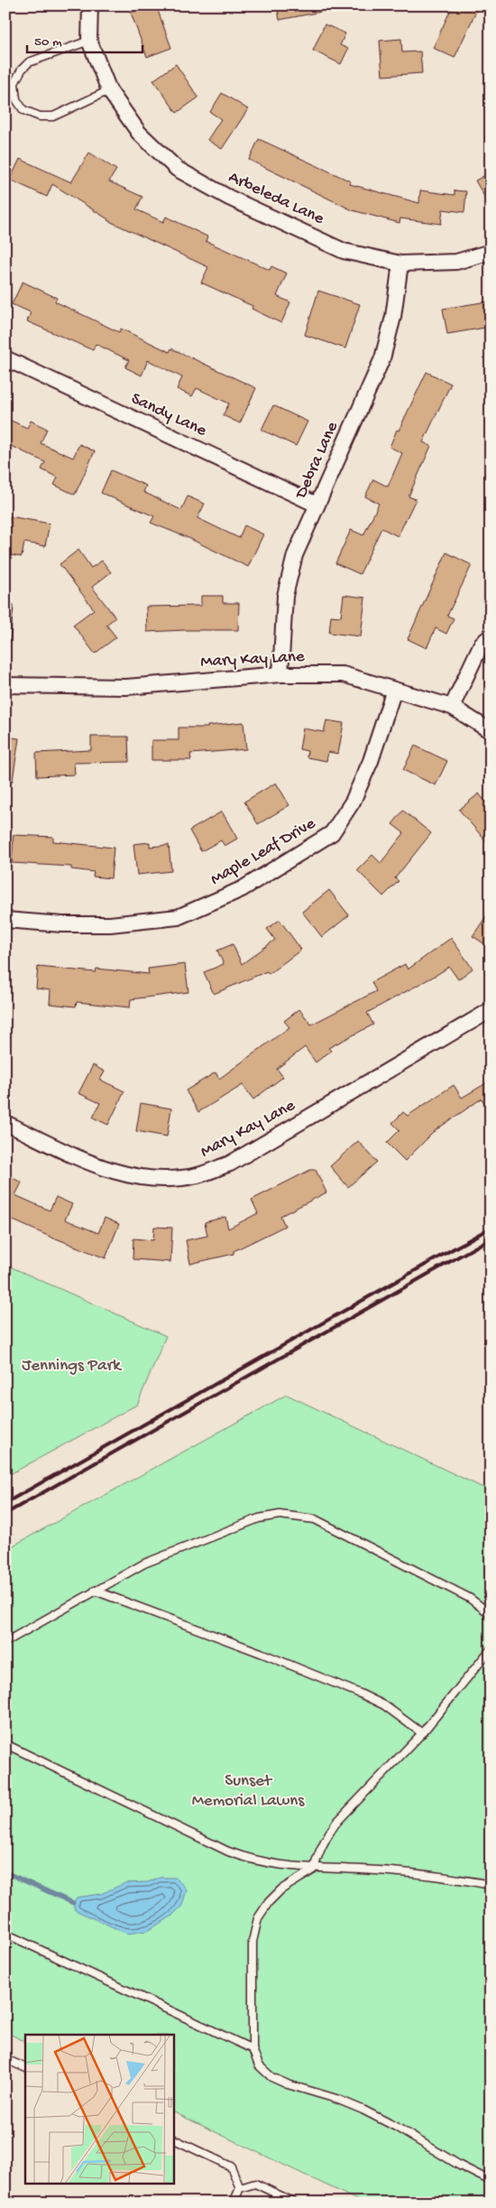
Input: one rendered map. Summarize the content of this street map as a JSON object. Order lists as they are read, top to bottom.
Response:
{
  "streets": {
    "street": [
      "Arbeleda Lane",
      "Sandy Lane",
      "Debra Lane",
      "Mary Kay Lane",
      "Maple Leaf Drive"
    ]
  },
  "crossings": [
    ["Arbeleda Lane", "Debra Lane"],
    ["Sandy Lane", "Debra Lane"],
    ["Debra Lane", "Mary Kay Lane"],
    ["Mary Kay Lane", "Maple Leaf Drive"]
  ],
  "parks": ["Jennings Park", "Sunset Memorial Lawns"],
  "scale_bar": "50 m"
}
